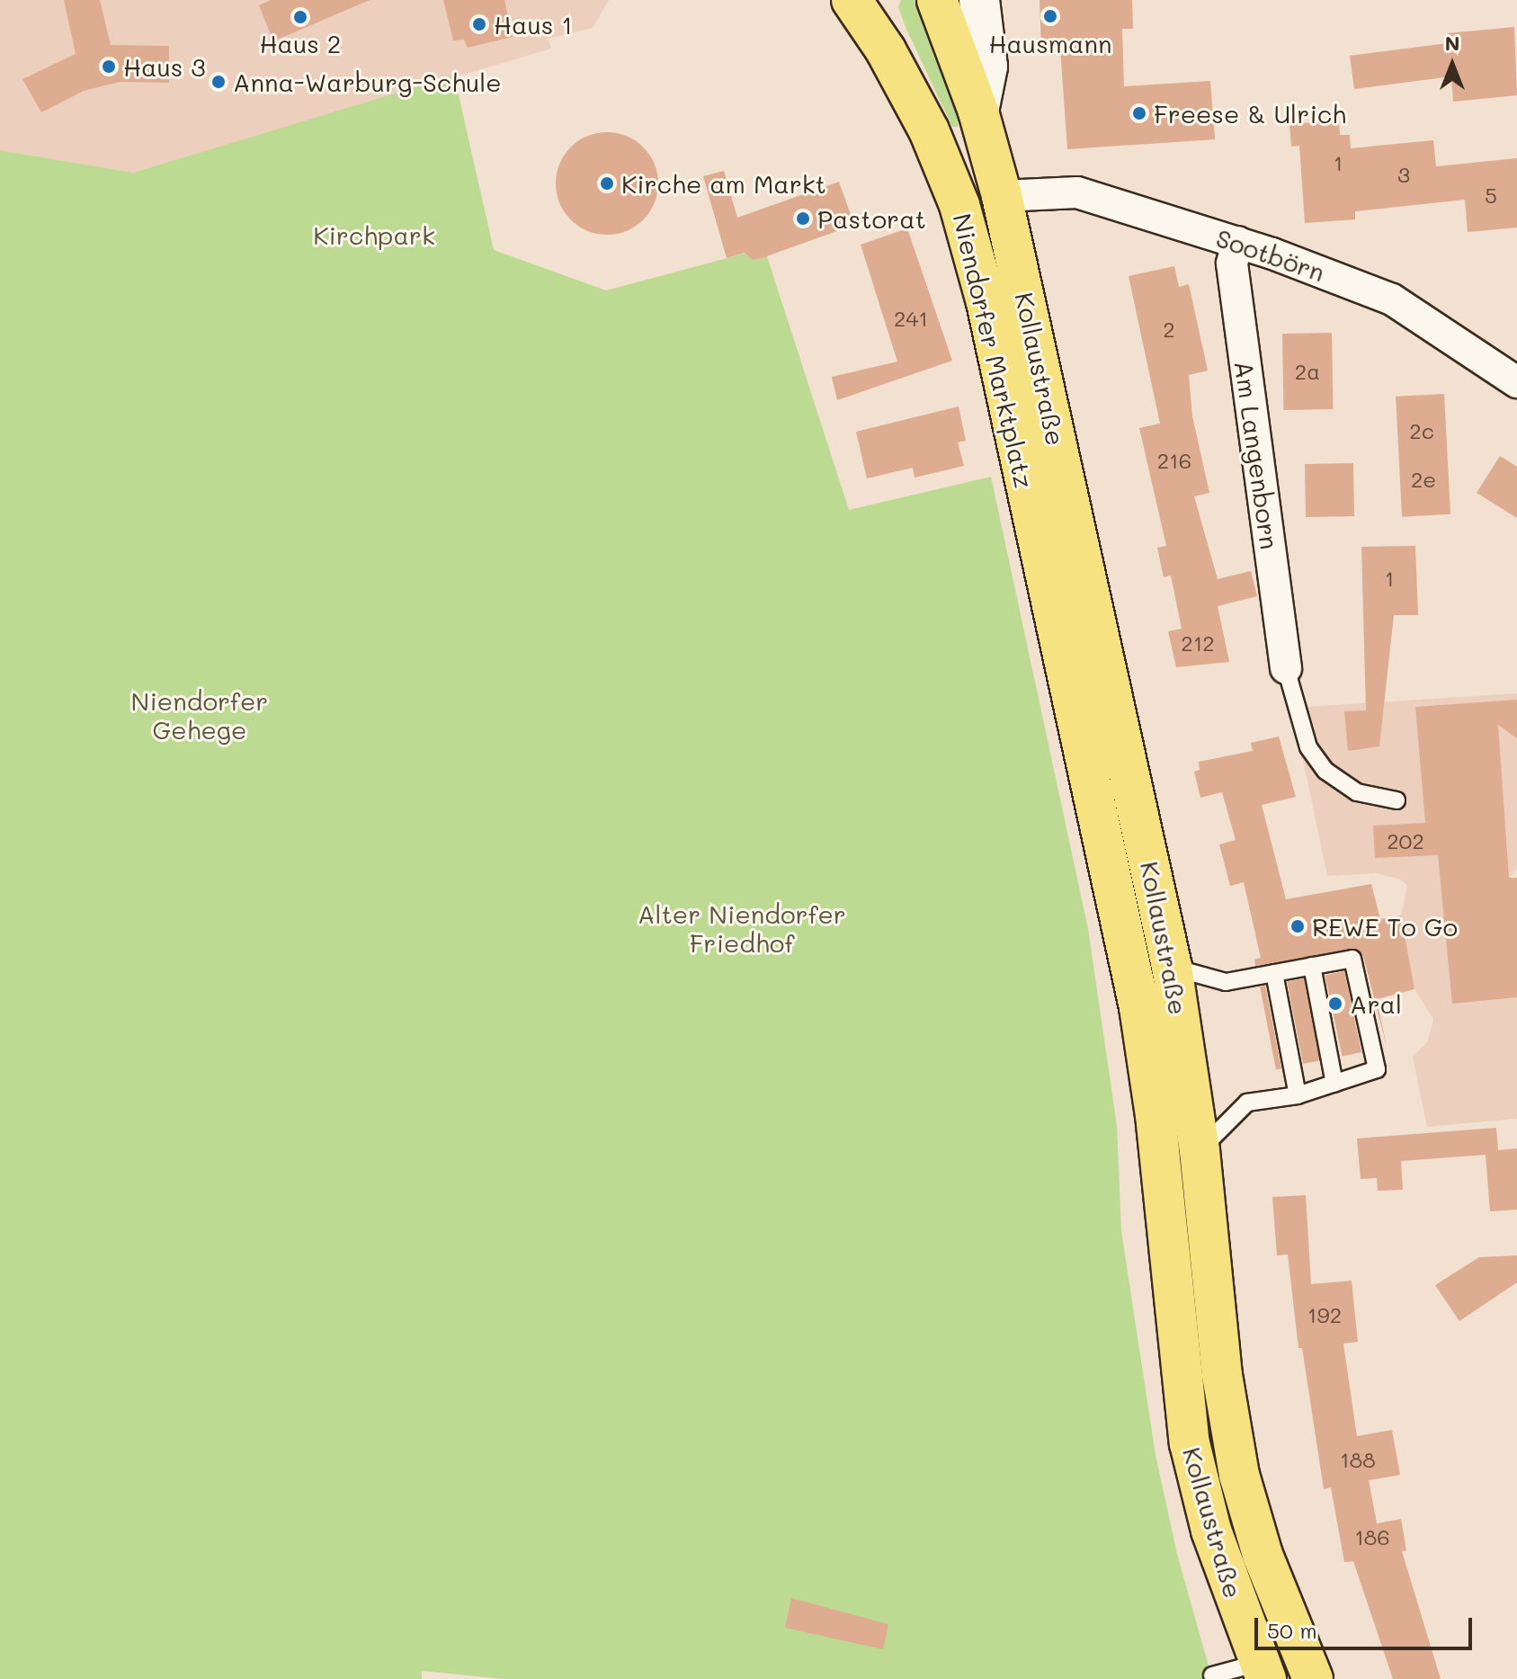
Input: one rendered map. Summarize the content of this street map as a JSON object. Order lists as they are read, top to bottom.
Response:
{
  "streets": {
    "main road": ["Niendorfer Marktplatz", "Kollaustraße"],
    "street": ["Sootbörn", "Am Langenborn"]
  },
  "crossings": [
    ["Sootbörn", "Niendorfer Marktplatz"],
    ["Sootbörn", "Kollaustraße"],
    ["Sootbörn", "Am Langenborn"],
    ["Niendorfer Marktplatz", "Kollaustraße"]
  ],
  "parks": ["Kirchpark", "Niendorfer Gehege", "Alter Niendorfer Friedhof"],
  "places": [
    "Hausmann",
    "Haus 2",
    "Haus 1",
    "Haus 3",
    "Anna-Warburg-Schule",
    "Freese & Ulrich",
    "Kirche am Markt",
    "Pastorat",
    "REWE To Go",
    "Aral"
  ],
  "house_numbers": [
    "1",
    "3",
    "5",
    "241",
    "2",
    "2a",
    "2c",
    "216",
    "2e",
    "1",
    "212",
    "202",
    "192",
    "188",
    "186"
  ],
  "scale_bar": "50 m",
  "north": "top"
}
